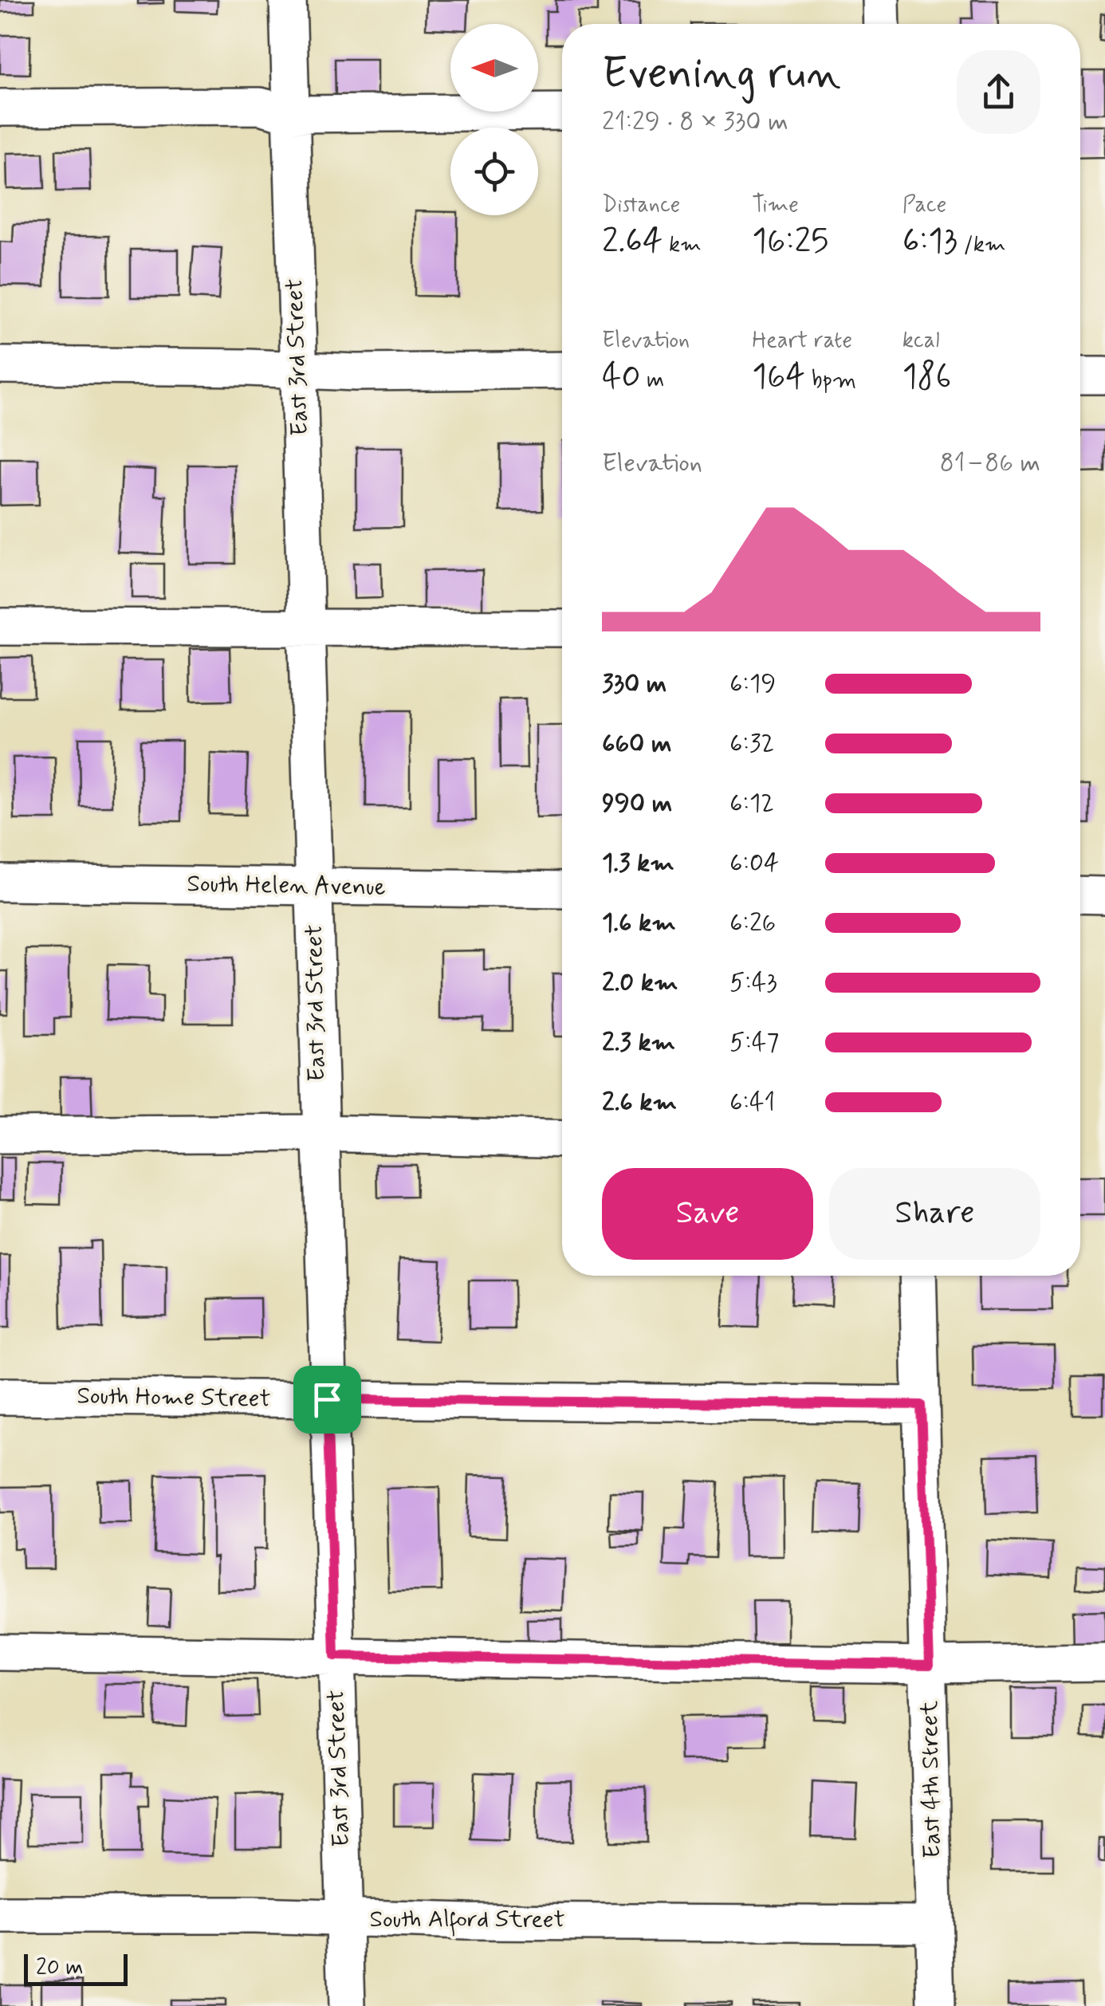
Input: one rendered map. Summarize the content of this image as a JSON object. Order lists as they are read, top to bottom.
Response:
{
  "streets": {
    "street": [
      "East 3rd Street",
      "South Helen Avenue",
      "South Home Street",
      "East 4th Street",
      "South Alford Street"
    ]
  },
  "crossings": [
    ["East 3rd Street", "South Helen Avenue"],
    ["East 3rd Street", "South Home Street"],
    ["East 3rd Street", "South Alford Street"],
    ["South Home Street", "East 4th Street"],
    ["East 4th Street", "South Alford Street"]
  ],
  "scale_bar": "20 m",
  "north": "left",
  "page": {
    "heading": ["Evening run", "21:29 · 8 × 330 m"],
    "stats": [
      ["Distance", "2.64 km"],
      ["Time", "16:25"],
      ["Pace", "6:13 /km"],
      ["Elevation", "40 m"],
      ["Heart rate", "164 bpm"],
      ["kcal", "186"]
    ],
    "chart": ["Elevation", "81–86 m"],
    "list": [
      {
        "name": "330 m",
        "note": "6:19"
      },
      {
        "name": "660 m",
        "note": "6:32"
      },
      {
        "name": "990 m",
        "note": "6:12"
      },
      {
        "name": "1.3 km",
        "note": "6:04"
      },
      {
        "name": "1.6 km",
        "note": "6:26"
      },
      {
        "name": "2.0 km",
        "note": "5:43"
      },
      {
        "name": "2.3 km",
        "note": "5:47"
      },
      {
        "name": "2.6 km",
        "note": "6:41"
      }
    ],
    "buttons": ["Save", "Share"],
    "scale": "20 m"
  }
}
